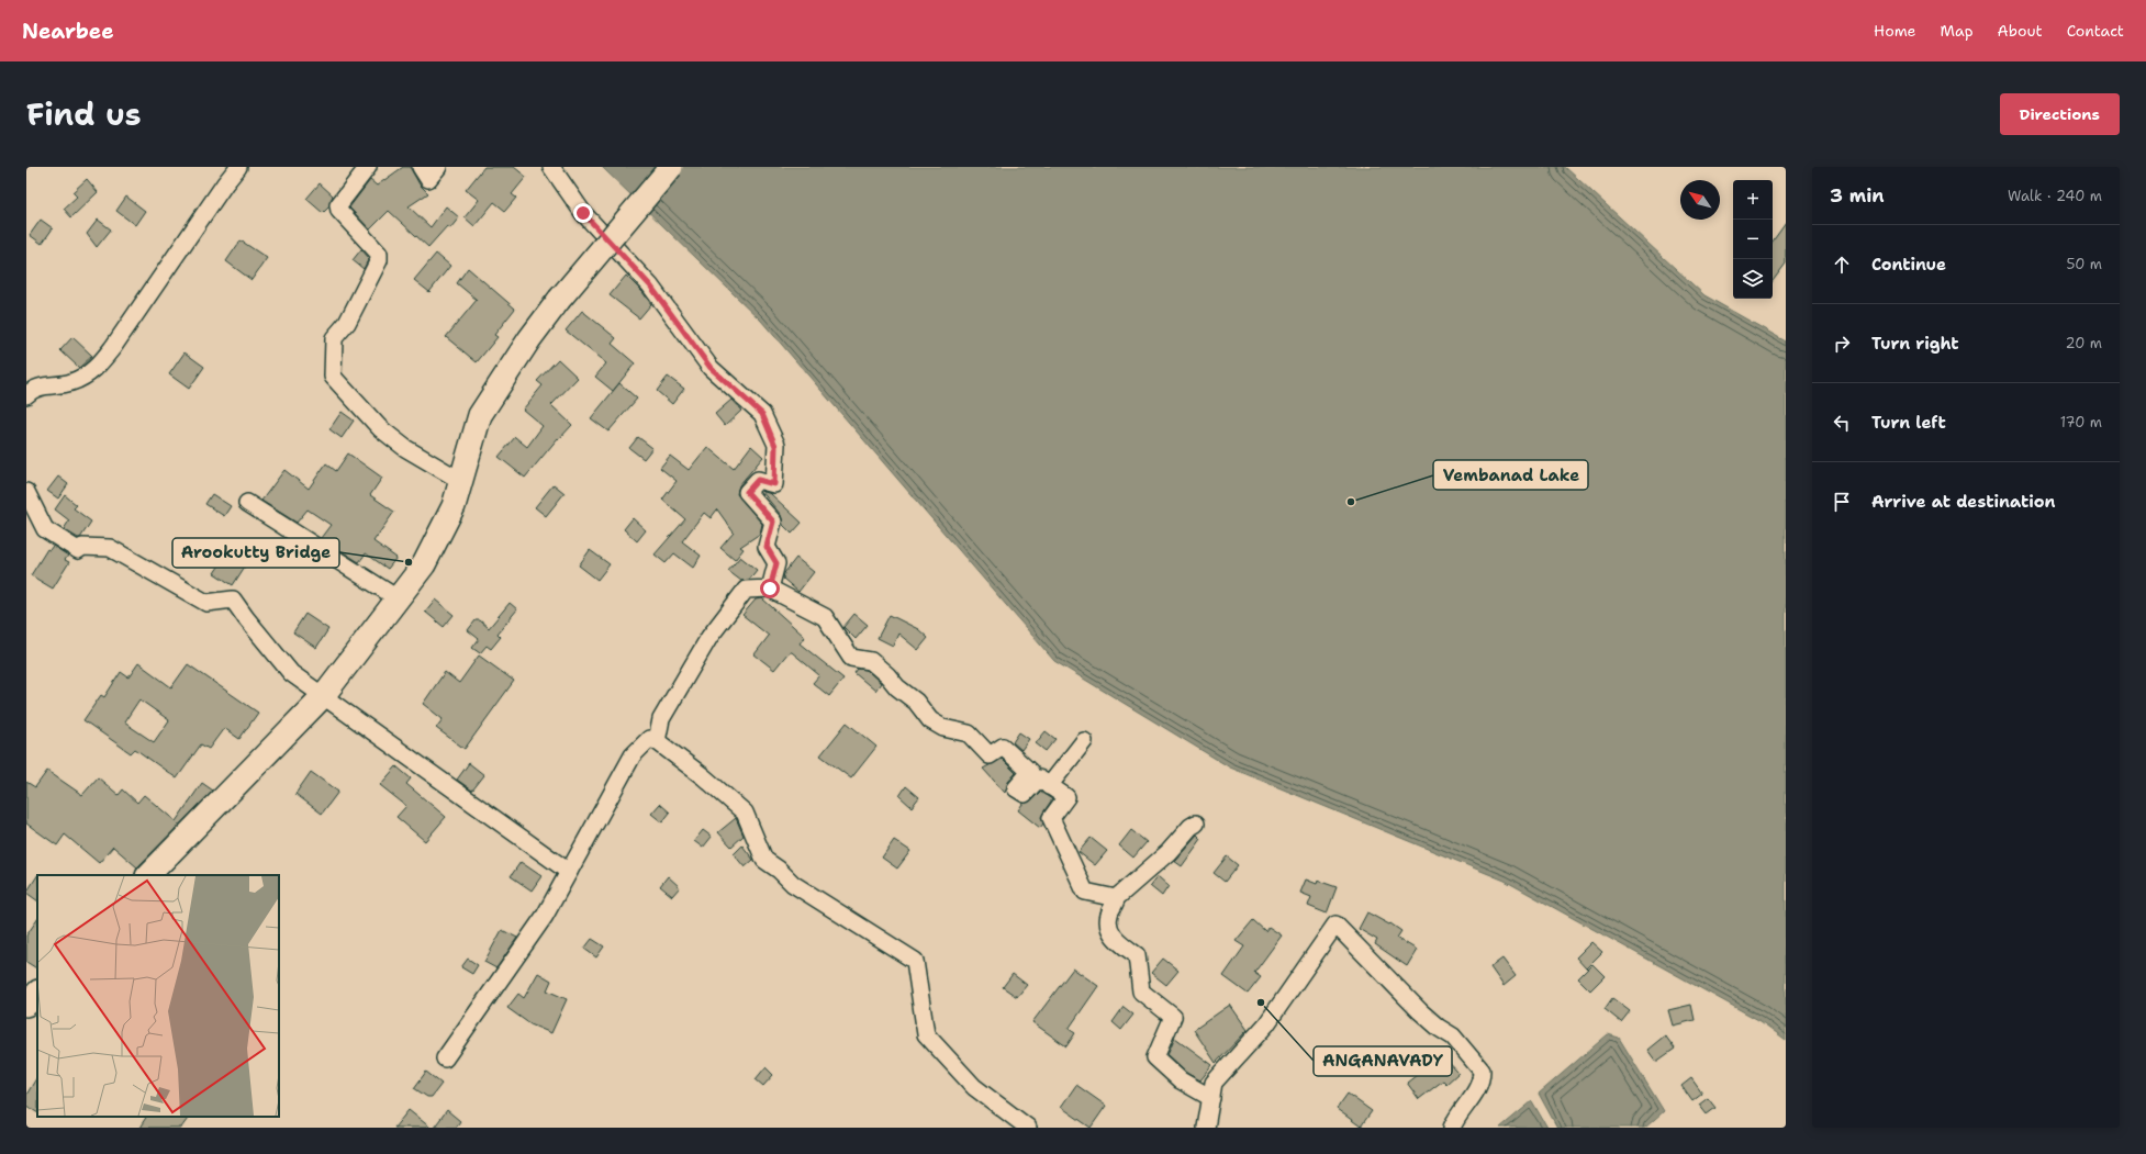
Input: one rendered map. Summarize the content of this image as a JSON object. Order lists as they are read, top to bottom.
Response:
{
  "places": ["Vembanad Lake", "Arookutty Bridge", "ANGANAVADY"],
  "north": "top left",
  "page": {
    "header": "Nearbee",
    "nav": [
      "Home",
      "Map",
      "About",
      "Contact"
    ],
    "title": "Find us",
    "buttons": "Directions",
    "heading": ["3 min", "Walk · 240 m"],
    "map_buttons": ["+", "−"],
    "list": [
      ["Continue", "50 m"],
      ["Turn right", "20 m"],
      ["Turn left", "170 m"],
      "Arrive at destination"
    ]
  }
}
